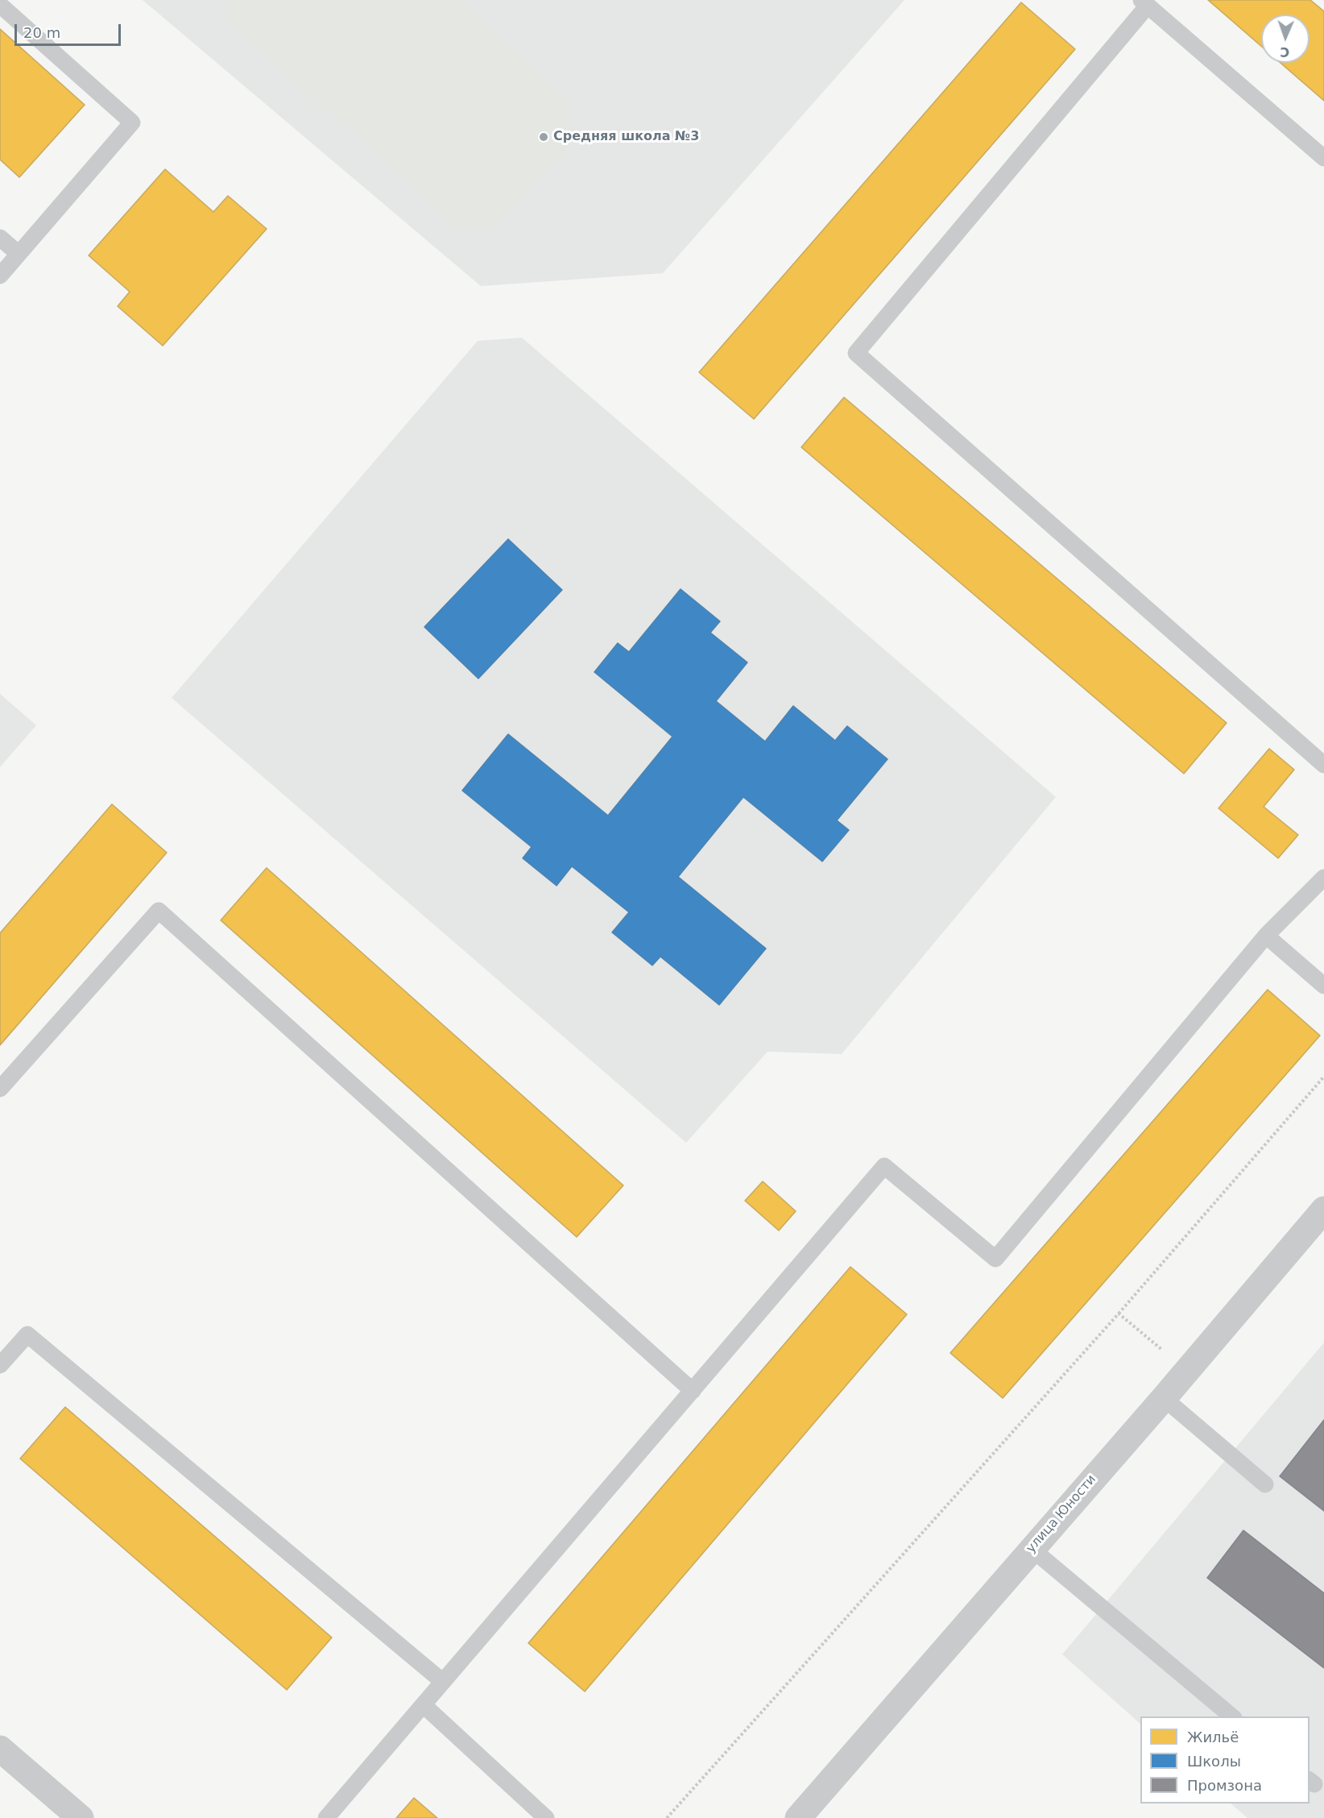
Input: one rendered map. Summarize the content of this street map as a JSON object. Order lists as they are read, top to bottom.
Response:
{
  "streets": {
    "street": ["улица Юности"]
  },
  "places": ["Средняя школа №3"],
  "legend": ["Жильё", "Школы", "Промзона"],
  "scale_bar": "20 m",
  "north": "bottom"
}
